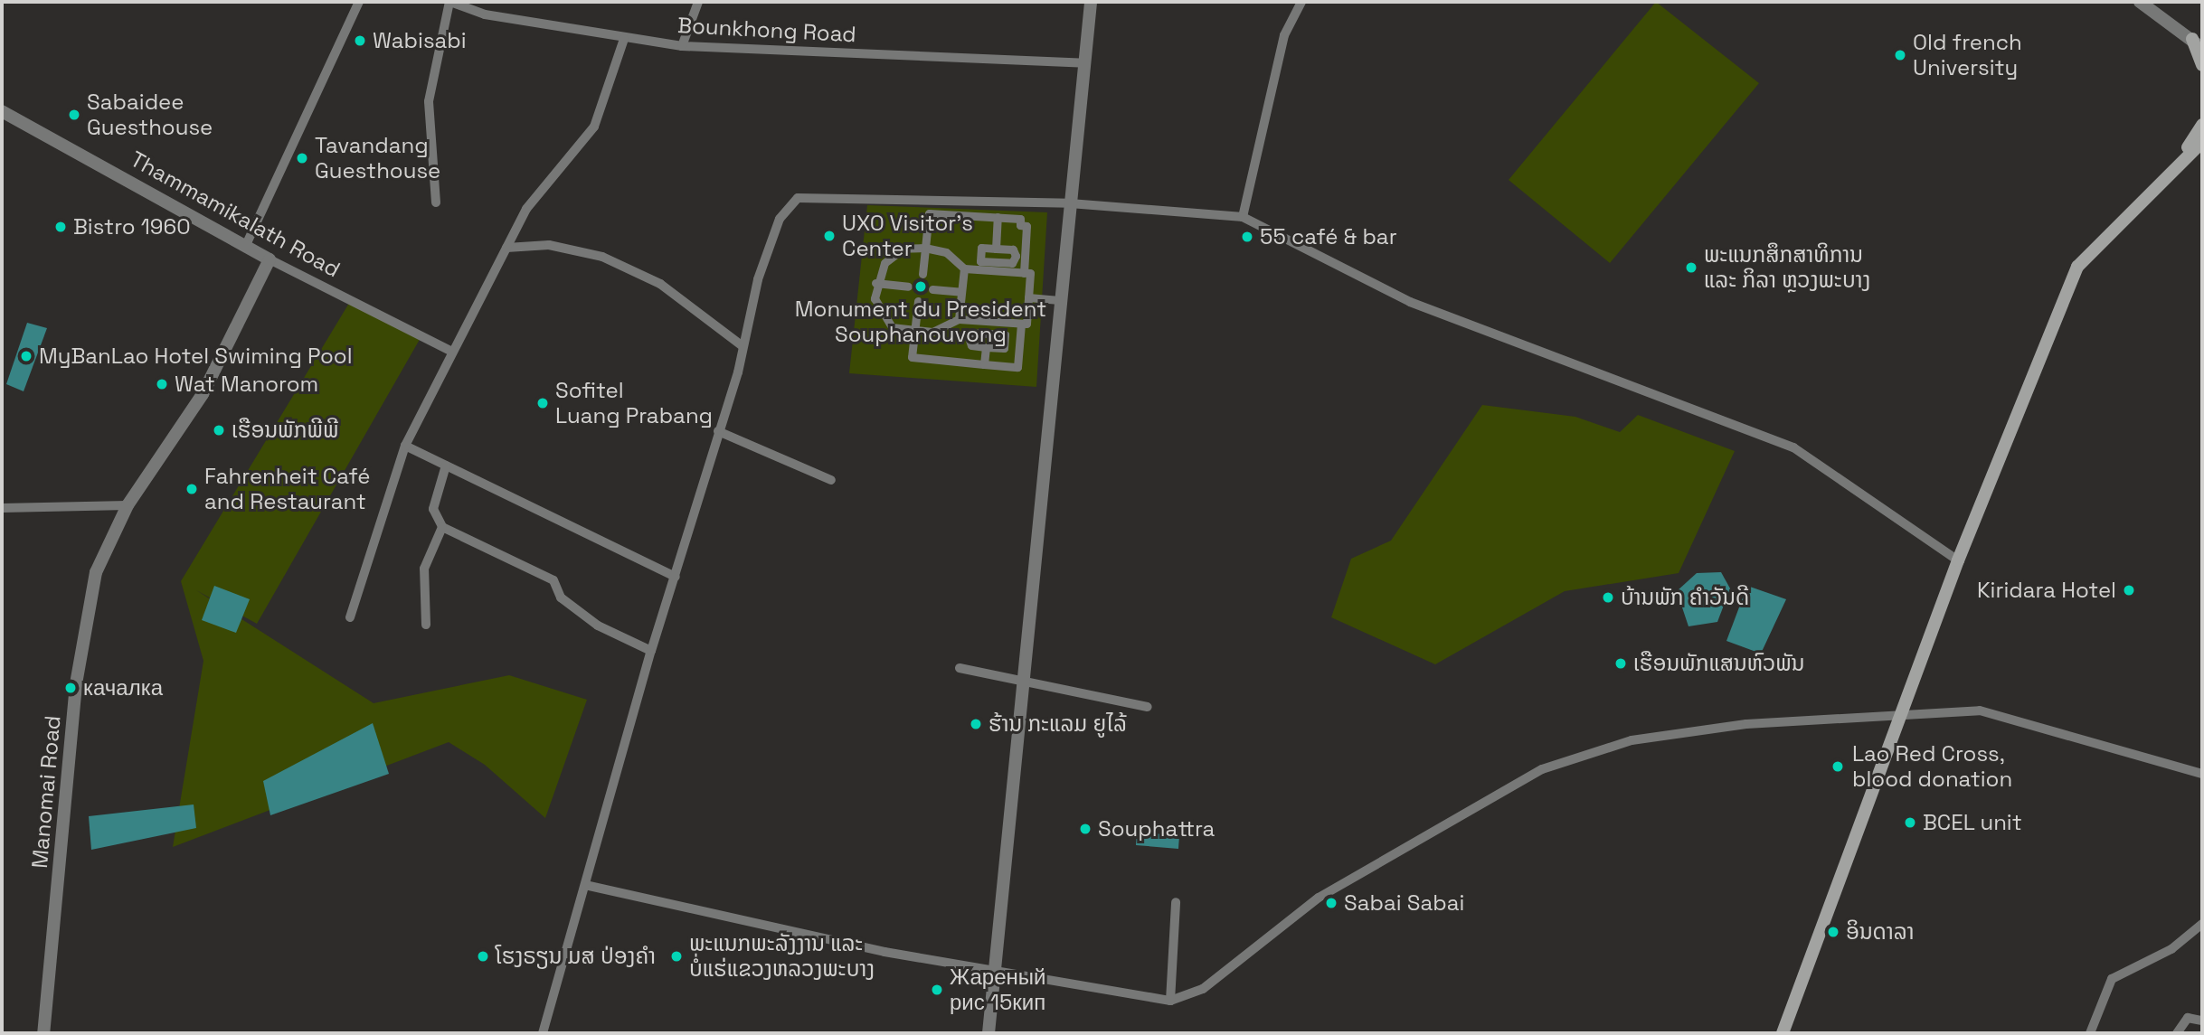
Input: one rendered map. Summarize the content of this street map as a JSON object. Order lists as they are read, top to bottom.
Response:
{
  "streets": {
    "street": ["Bounkhong Road", "Thammamikalath Road", "Manomai Road"]
  },
  "crossings": [
    ["Thammamikalath Road", "Manomai Road"]
  ],
  "places": [
    "Wabisabi",
    "Old french University",
    "Sabaidee Guesthouse",
    "Tavandang Guesthouse",
    "Bistro 1960",
    "UXO Visitor's Center",
    "55 café & bar",
    "ພະແນກສຶກສາທິການ ແລະ ກິລາ ຫຼວງພະບາງ",
    "Monument du President Souphanouvong",
    "MyBanLao Hotel Swiming Pool",
    "Wat Manorom",
    "Sofitel Luang Prabang",
    "ເຮືອນພັກພີພີ",
    "Fahrenheit Café and Restaurant",
    "Kiridara Hotel",
    "ບ້ານພັກ ຄໍາວັນດີ",
    "ເຮືອນພັກແສນຫົວພັນ",
    "качалка",
    "ຮ້ານ ກະແລມ ຍູໄລ້",
    "Lao Red Cross, blood donation",
    "BCEL unit",
    "Souphattra",
    "Sabai Sabai",
    "ອິນດາລາ",
    "ໂຮງຣຽນ ມສ ປ່ອງຄຳ",
    "ພະແນກພະລັງງານ ແລະ ບໍ່ແຮ່ແຂວງຫລວງພະບາງ",
    "Жареный рис 15кип"
  ]
}
